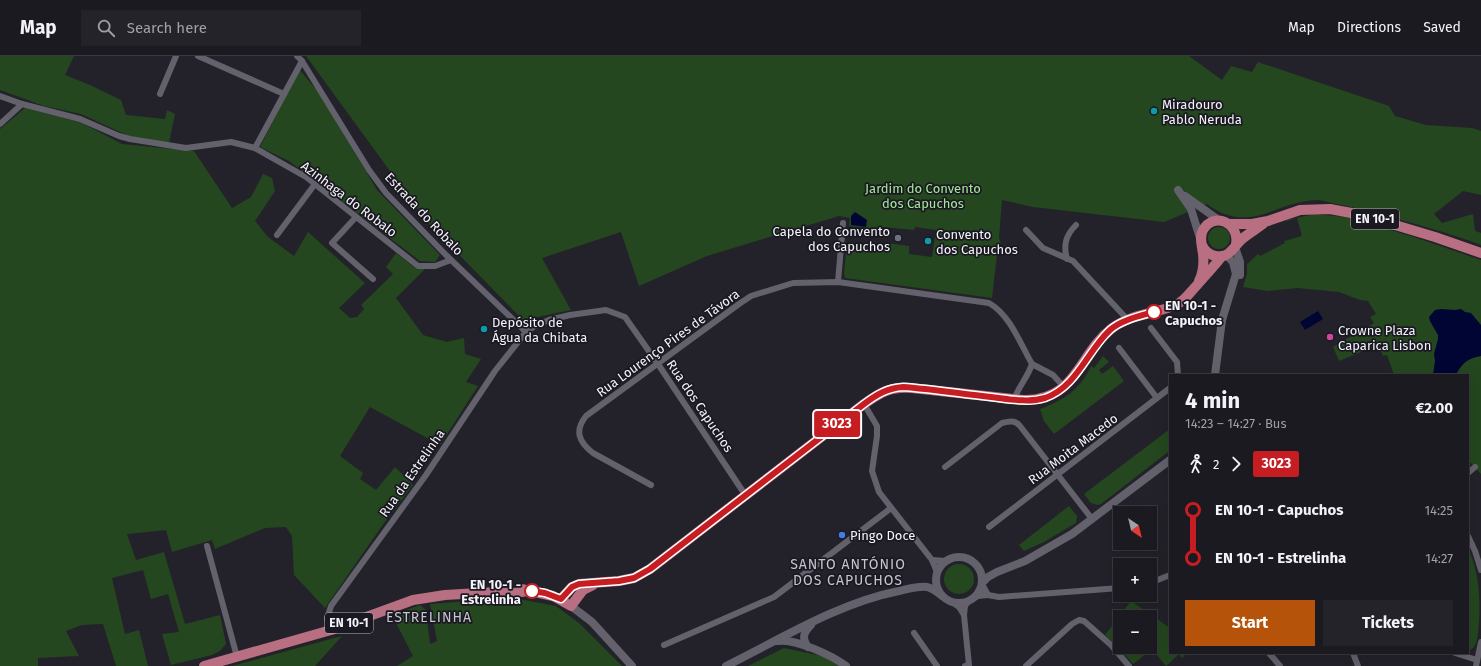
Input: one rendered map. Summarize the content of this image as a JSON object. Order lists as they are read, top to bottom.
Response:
{
  "streets": {
    "main road": ["EN 10-1"],
    "street": [
      "Azinhaga do Robalo",
      "Estrada do Robalo",
      "Rua Lourenço Pires de Távora",
      "Rua dos Capuchos",
      "Rua Moita Macedo",
      "Rua da Estrelinha"
    ]
  },
  "crossings": [
    ["Azinhaga do Robalo", "Estrada do Robalo"],
    ["Estrada do Robalo", "Rua dos Capuchos"],
    ["Estrada do Robalo", "Rua da Estrelinha"],
    ["EN 10-1", "Rua dos Capuchos"],
    ["EN 10-1", "Rua da Estrelinha"],
    ["Rua Lourenço Pires de Távora", "Rua dos Capuchos"],
    ["Rua dos Capuchos", "Rua da Estrelinha"]
  ],
  "districts": ["SANTO ANTÓNIO DOS CAPUCHOS", "ESTRELINHA"],
  "parks": ["Jardim do Convento dos Capuchos"],
  "places": [
    "Miradouro Pablo Neruda",
    "Capela do Convento dos Capuchos",
    "Convento dos Capuchos",
    "EN 10-1 - Capuchos",
    "Depósito de Água da Chibata",
    "Crowne Plaza Caparica Lisbon",
    "Pingo Doce",
    "EN 10-1 - Estrelinha"
  ],
  "lines": ["bus line 3023"],
  "north": "bottom right",
  "page": {
    "header": "Map",
    "search": "Search here",
    "nav": ["Map", "Directions", "Saved"],
    "on_map": "3023",
    "heading": ["4 min", "14:23 – 14:27 · Bus", "€2.00"],
    "legs": ["2", "3023"],
    "list": [
      {
        "name": "EN 10-1 - Capuchos",
        "value": "14:25"
      },
      {
        "name": "EN 10-1 - Estrelinha",
        "value": "14:27"
      }
    ],
    "map_buttons": ["+", "−"],
    "buttons": ["Start", "Tickets"]
  }
}
